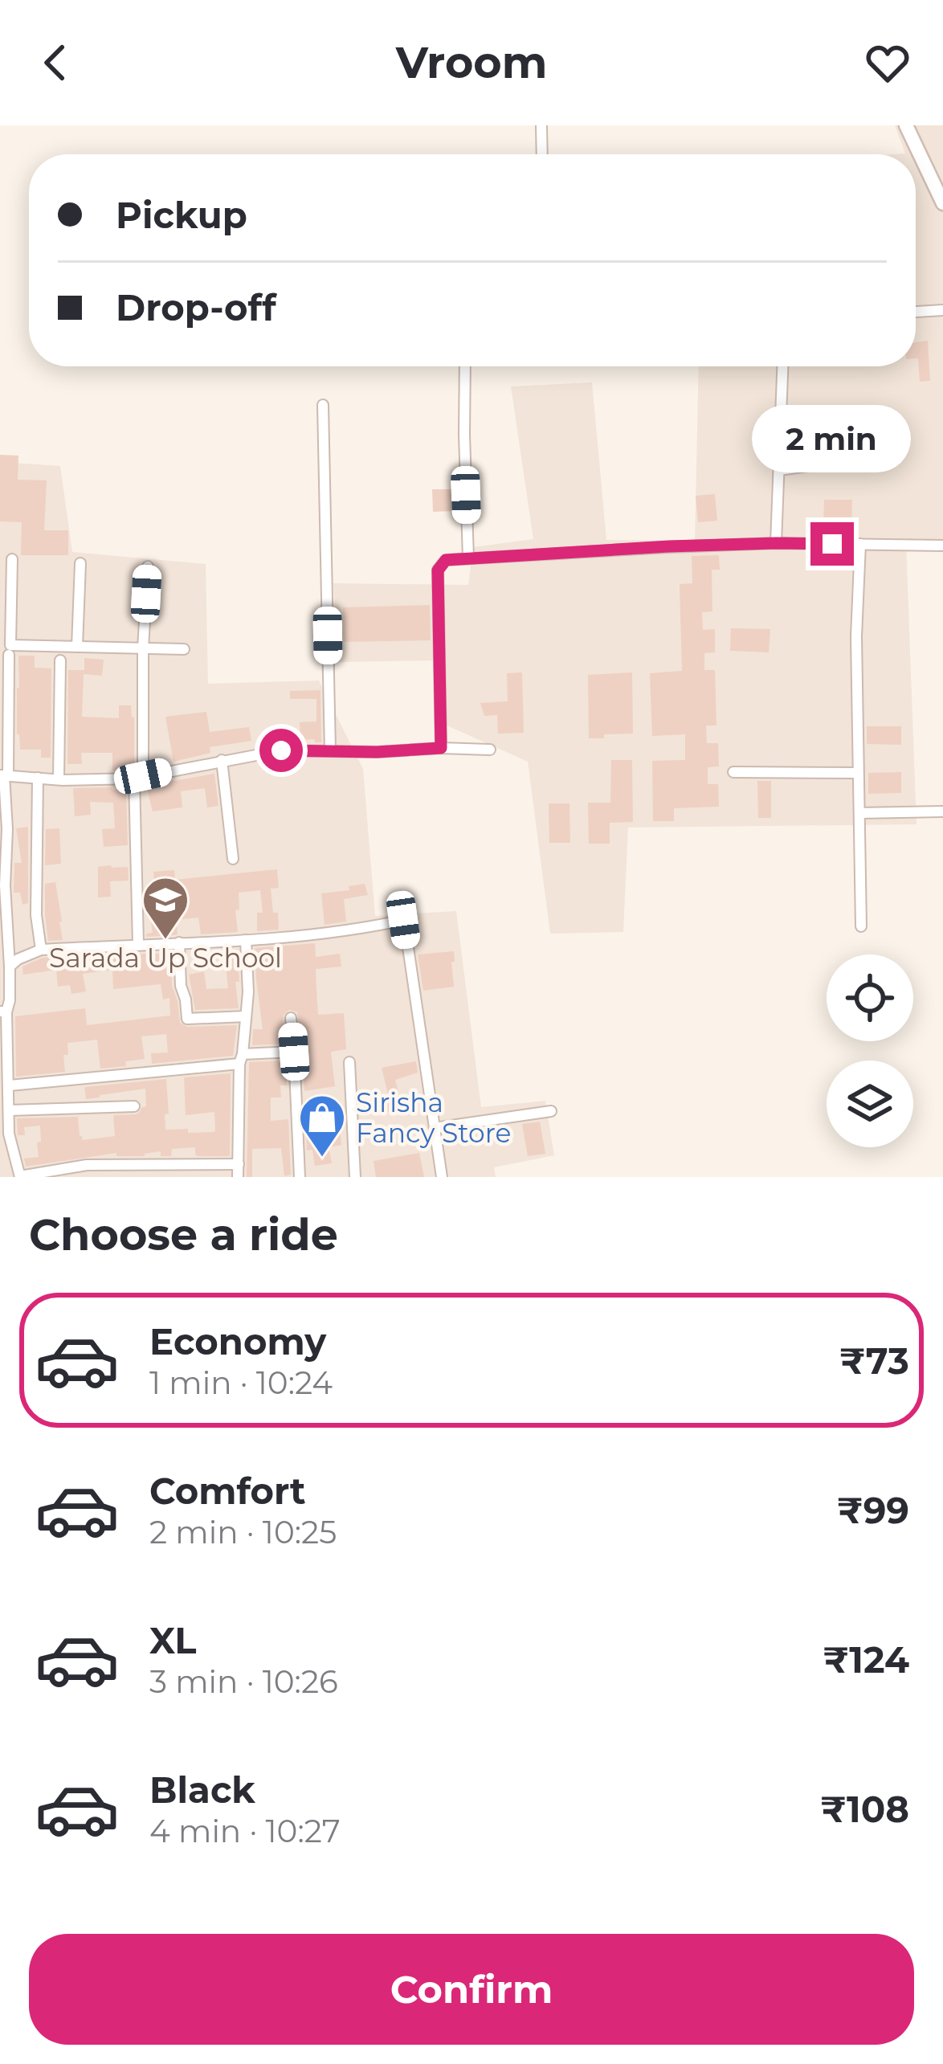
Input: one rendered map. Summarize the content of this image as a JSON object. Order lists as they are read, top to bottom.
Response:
{
  "places": {
    "school or university": ["Sarada Up School"],
    "shop": ["Sirisha Fancy Store"]
  },
  "page": {
    "header": "Vroom",
    "banner": ["Pickup", "Drop-off"],
    "bubble": "2 min",
    "heading": "Choose a ride",
    "list": [
      {
        "name": "Economy",
        "note": "1 min · 10:24",
        "value": "₹73"
      },
      {
        "name": "Comfort",
        "note": "2 min · 10:25",
        "value": "₹99"
      },
      {
        "name": "XL",
        "note": "3 min · 10:26",
        "value": "₹124"
      },
      {
        "name": "Black",
        "note": "4 min · 10:27",
        "value": "₹108"
      }
    ],
    "buttons": "Confirm"
  }
}
